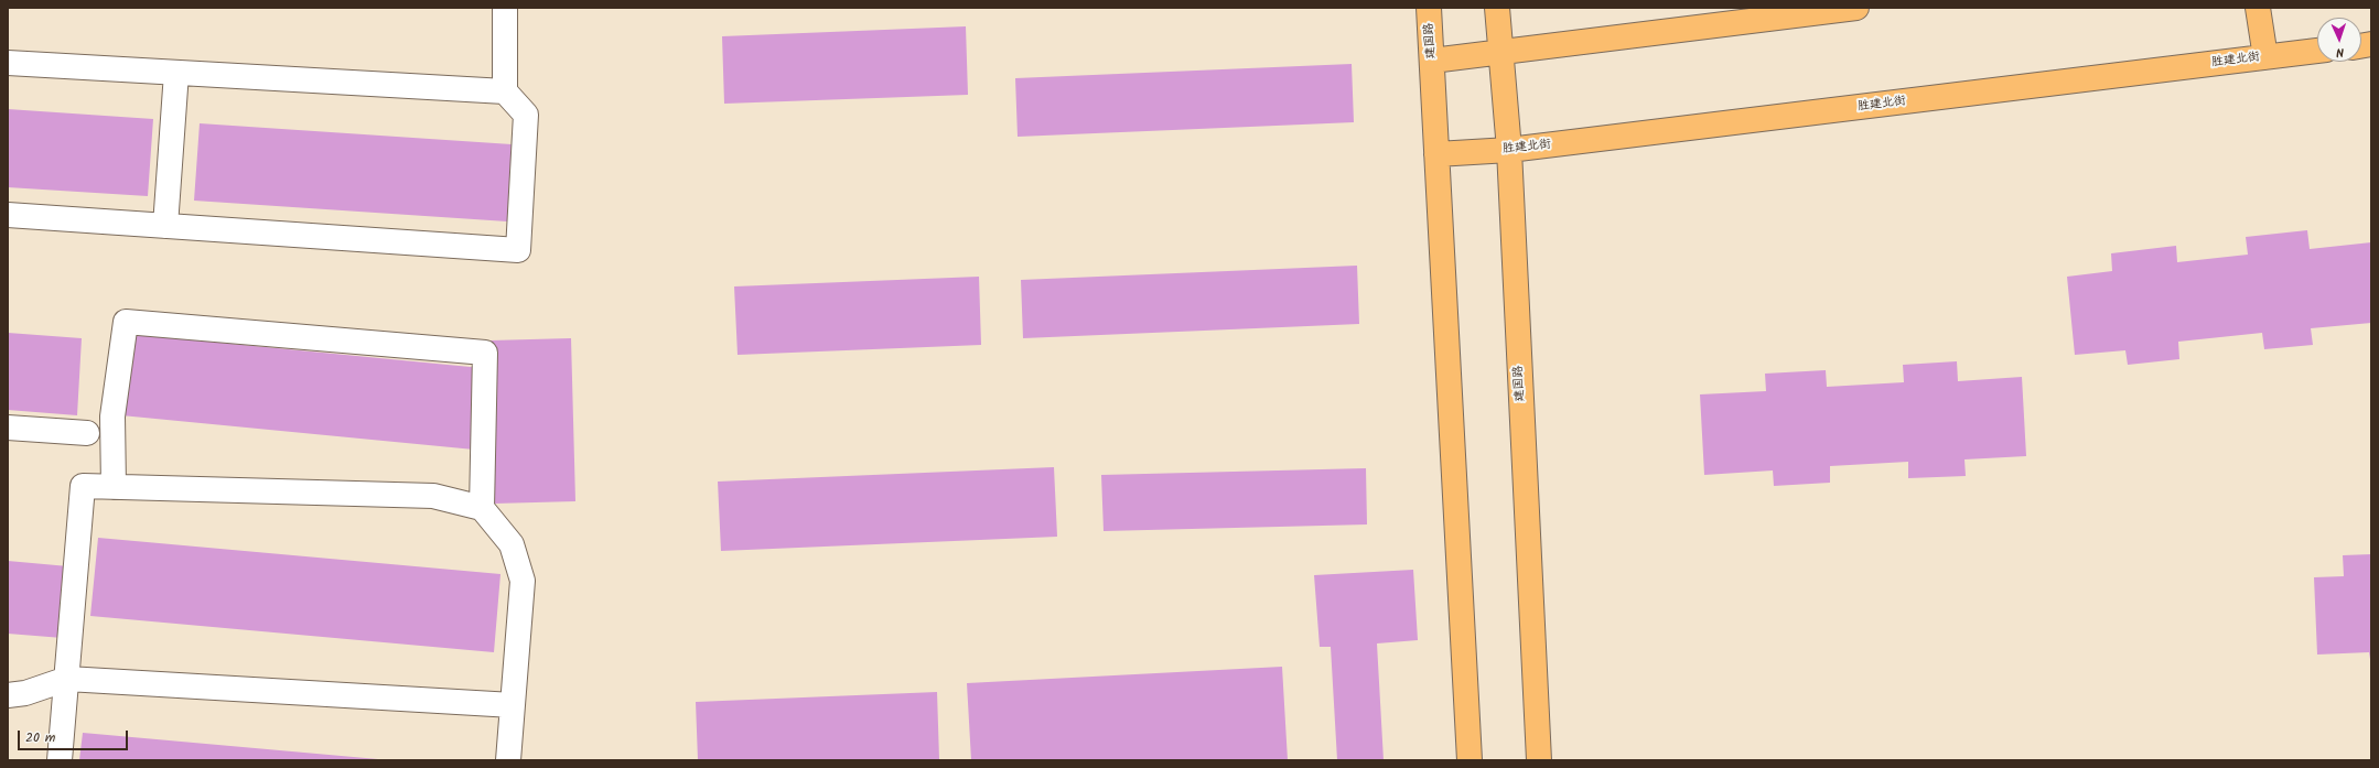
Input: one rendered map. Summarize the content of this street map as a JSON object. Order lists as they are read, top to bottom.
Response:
{
  "streets": {
    "main road": ["建国路", "胜建北街"]
  },
  "crossings": [
    ["建国路", "胜建北街"]
  ],
  "scale_bar": "20 m",
  "north": "bottom"
}
